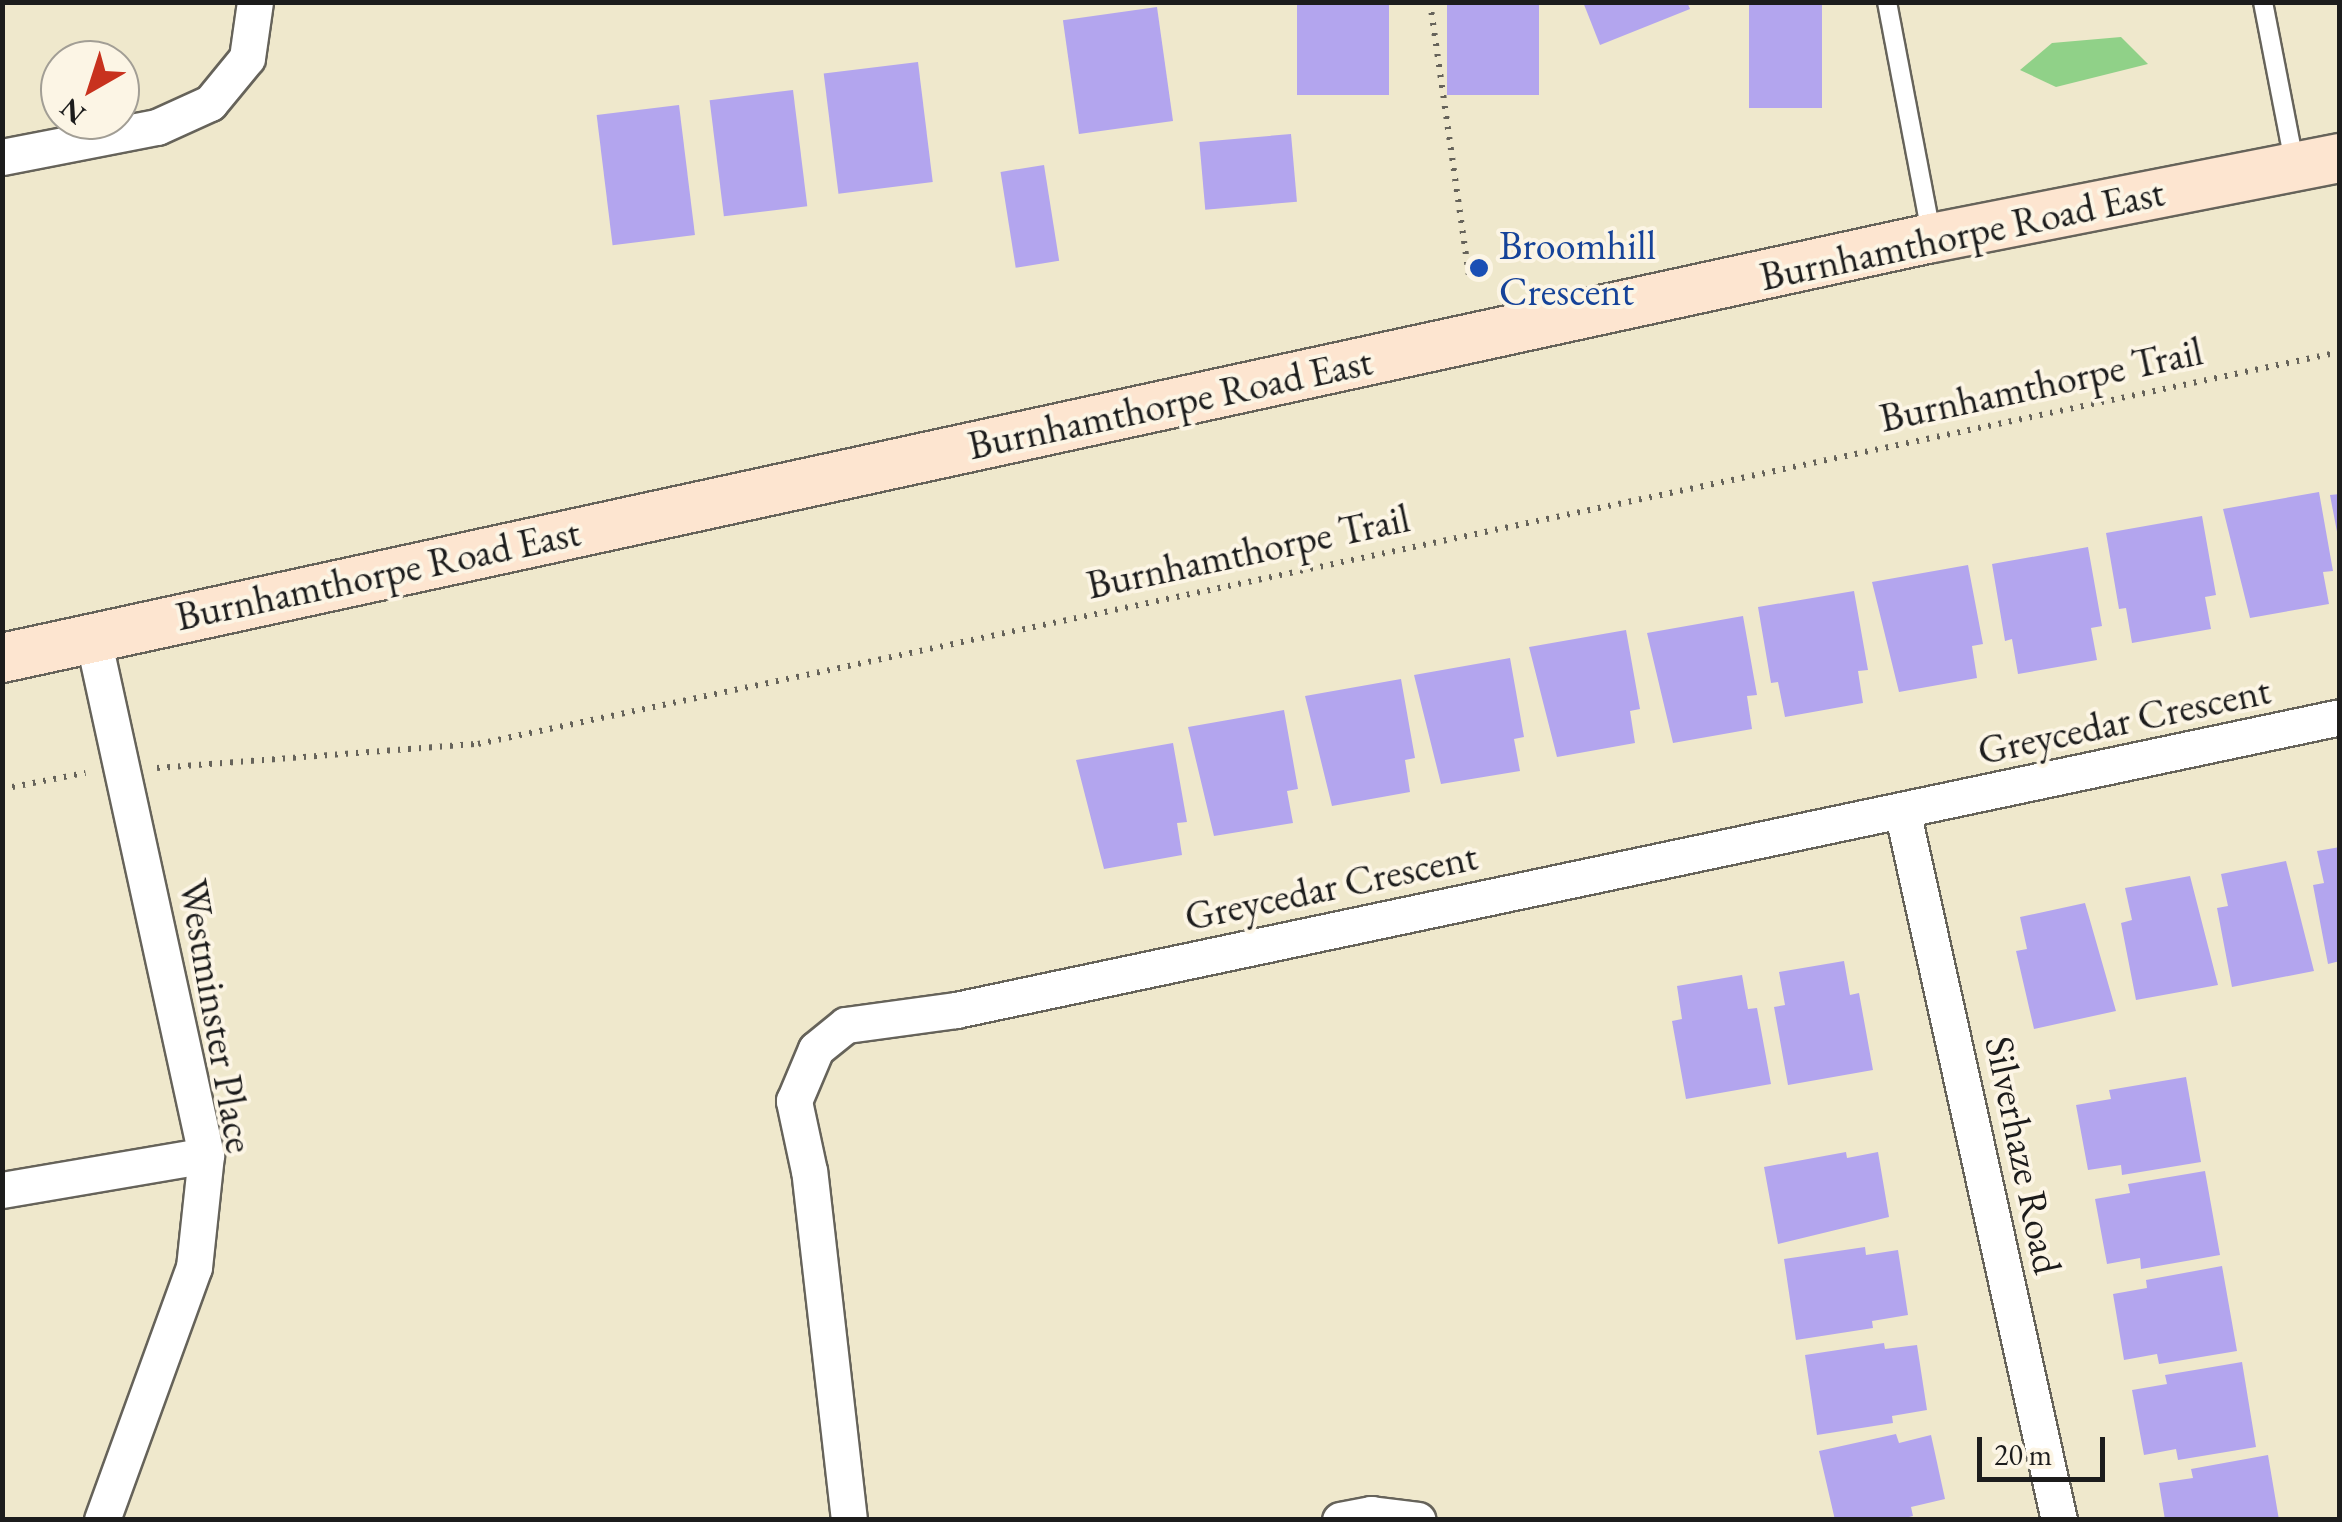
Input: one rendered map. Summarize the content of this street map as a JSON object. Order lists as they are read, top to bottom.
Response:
{
  "streets": {
    "main road": ["Burnhamthorpe Road East"],
    "street": ["Greycedar Crescent", "Westminster Place", "Silverhaze Road"],
    "path": ["Burnhamthorpe Trail"]
  },
  "crossings": [
    ["Burnhamthorpe Road East", "Westminster Place"],
    ["Greycedar Crescent", "Silverhaze Road"]
  ],
  "places": ["Broomhill Crescent"],
  "scale_bar": "20 m",
  "north": "bottom left"
}
